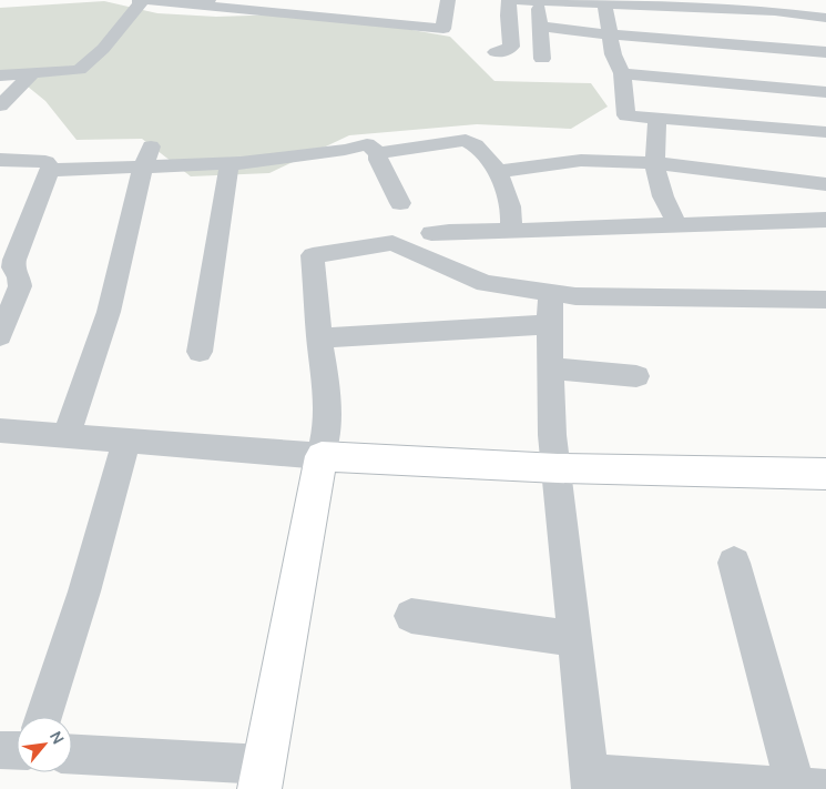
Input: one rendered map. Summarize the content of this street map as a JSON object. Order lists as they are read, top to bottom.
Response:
{
  "north": "top right"
}
